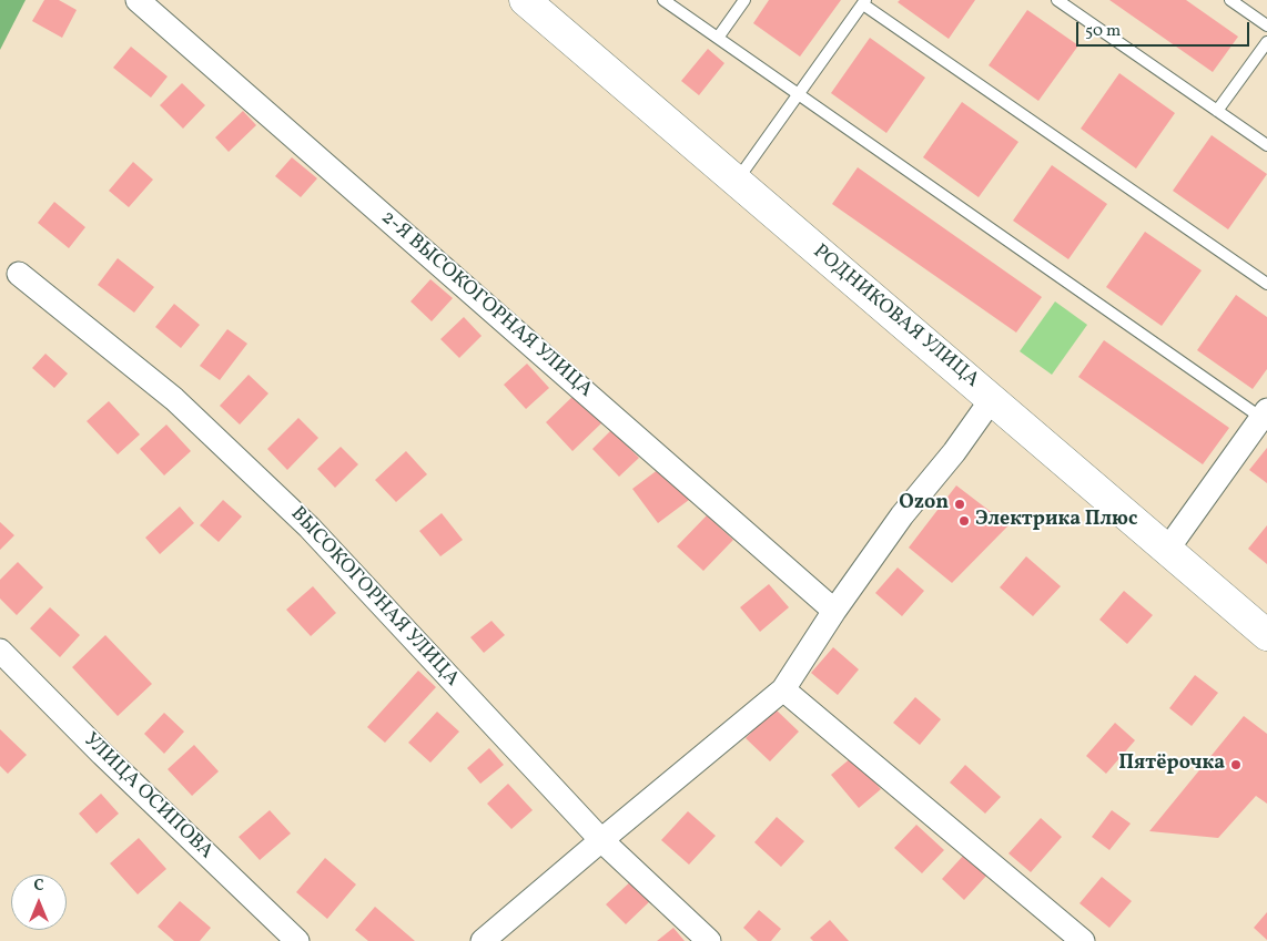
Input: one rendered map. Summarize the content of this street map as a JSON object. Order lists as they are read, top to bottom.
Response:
{
  "streets": {
    "street": [
      "2-Я ВЫСОКОГОРНАЯ УЛИЦА",
      "РОДНИКОВАЯ УЛИЦА",
      "ВЫСОКОГОРНАЯ УЛИЦА",
      "УЛИЦА ОСИПОВА"
    ]
  },
  "places": ["Ozon", "Электрика Плюс", "Пятёрочка"],
  "scale_bar": "50 m",
  "north": "top"
}
